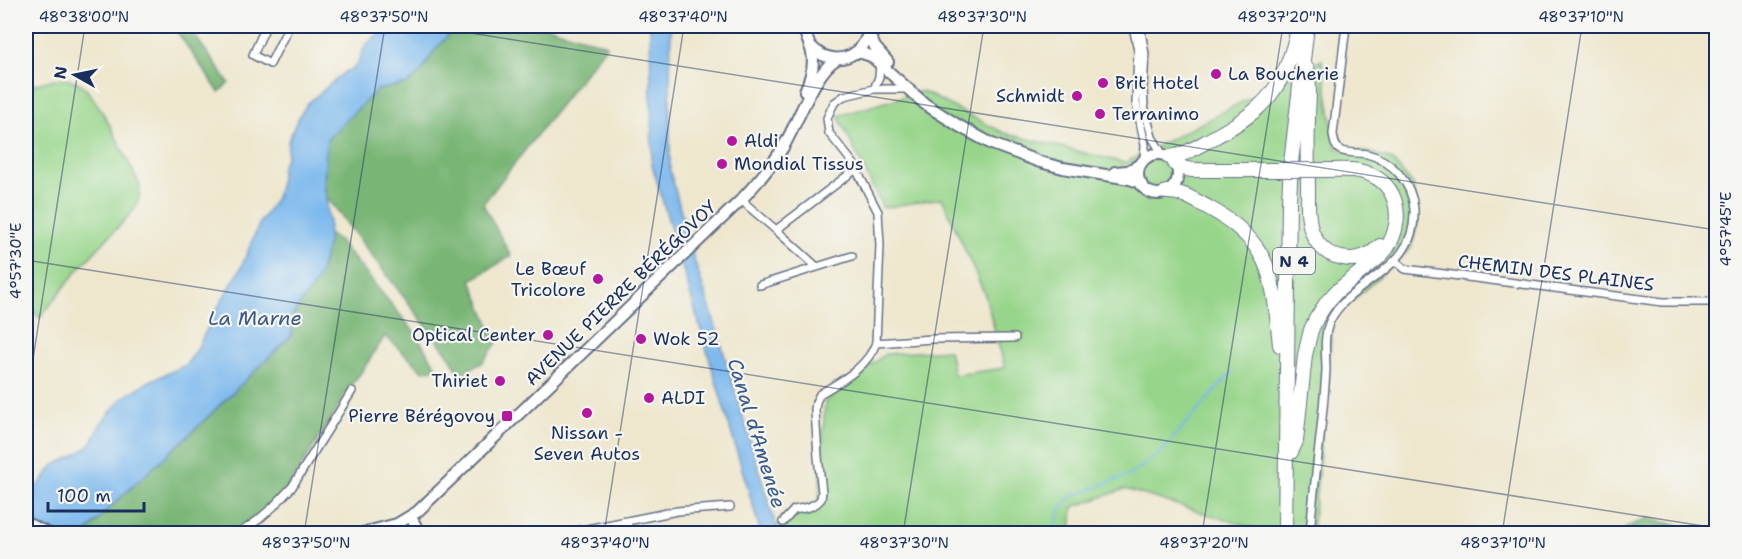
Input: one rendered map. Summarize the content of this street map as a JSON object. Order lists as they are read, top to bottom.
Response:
{
  "streets": {
    "highway": ["N 4"],
    "main road": ["AVENUE PIERRE BÉRÉGOVOY"],
    "street": ["CHEMIN DES PLAINES"]
  },
  "water": ["La Marne", "Canal d'Amenée"],
  "places": {
    "other": [
      "La Boucherie",
      "Brit Hotel",
      "Schmidt",
      "Terranimo",
      "Aldi",
      "Mondial Tissus",
      "Le Bœuf Tricolore",
      "Optical Center",
      "Wok 52",
      "Thiriet",
      "ALDI",
      "Nissan - Seven Autos"
    ],
    "transit": ["Pierre Bérégovoy"]
  },
  "scale_bar": "100 m",
  "north": "left",
  "coordinates": [
    "48°38'00\"N",
    "48°37'50\"N",
    "48°37'40\"N",
    "48°37'30\"N",
    "48°37'20\"N",
    "48°37'10\"N",
    "4°57'45\"E",
    "4°57'30\"E"
  ]
}
